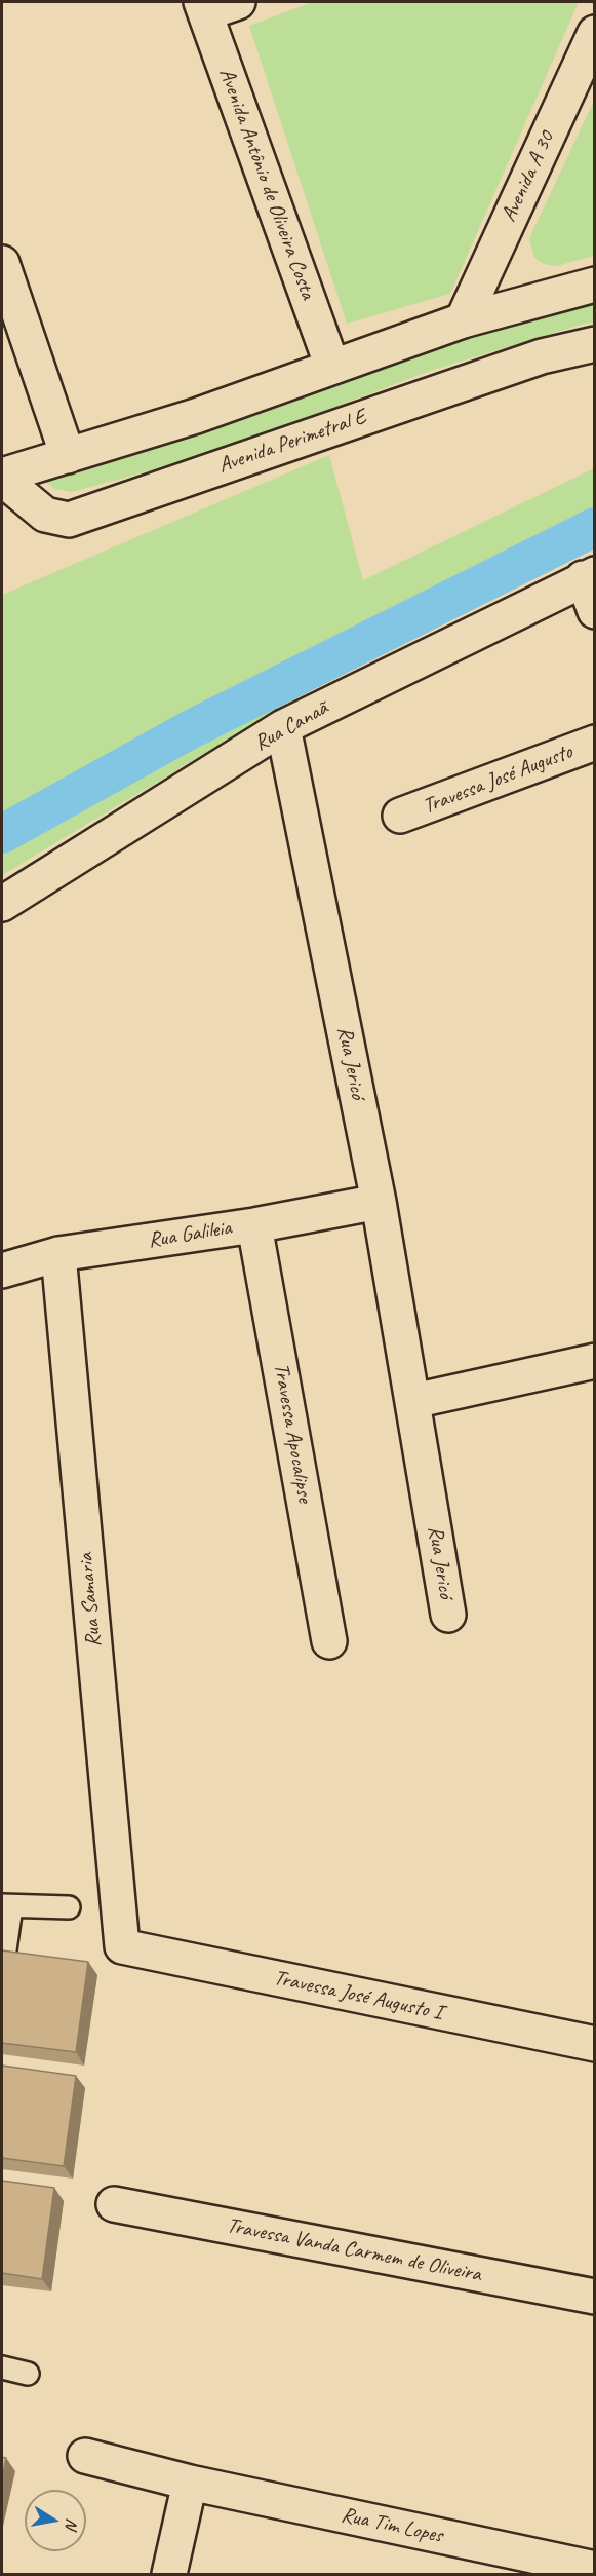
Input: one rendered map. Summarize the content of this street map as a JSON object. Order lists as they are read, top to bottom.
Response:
{
  "streets": {
    "street": [
      "Avenida A 30",
      "Avenida Antônio de Oliveira Costa",
      "Avenida Perimetral E",
      "Rua Canaã",
      "Travessa José Augusto",
      "Rua Jericó",
      "Rua Galileia",
      "Travessa Apocalipse",
      "Rua Samaria",
      "Travessa José Augusto I",
      "Travessa Vanda Carmem de Oliveira",
      "Rua Tim Lopes"
    ]
  },
  "crossings": [
    ["Rua Canaã", "Rua Jericó"],
    ["Rua Jericó", "Rua Galileia"],
    ["Rua Galileia", "Travessa Apocalipse"],
    ["Rua Galileia", "Rua Samaria"],
    ["Rua Samaria", "Travessa José Augusto I"]
  ],
  "north": "right"
}
